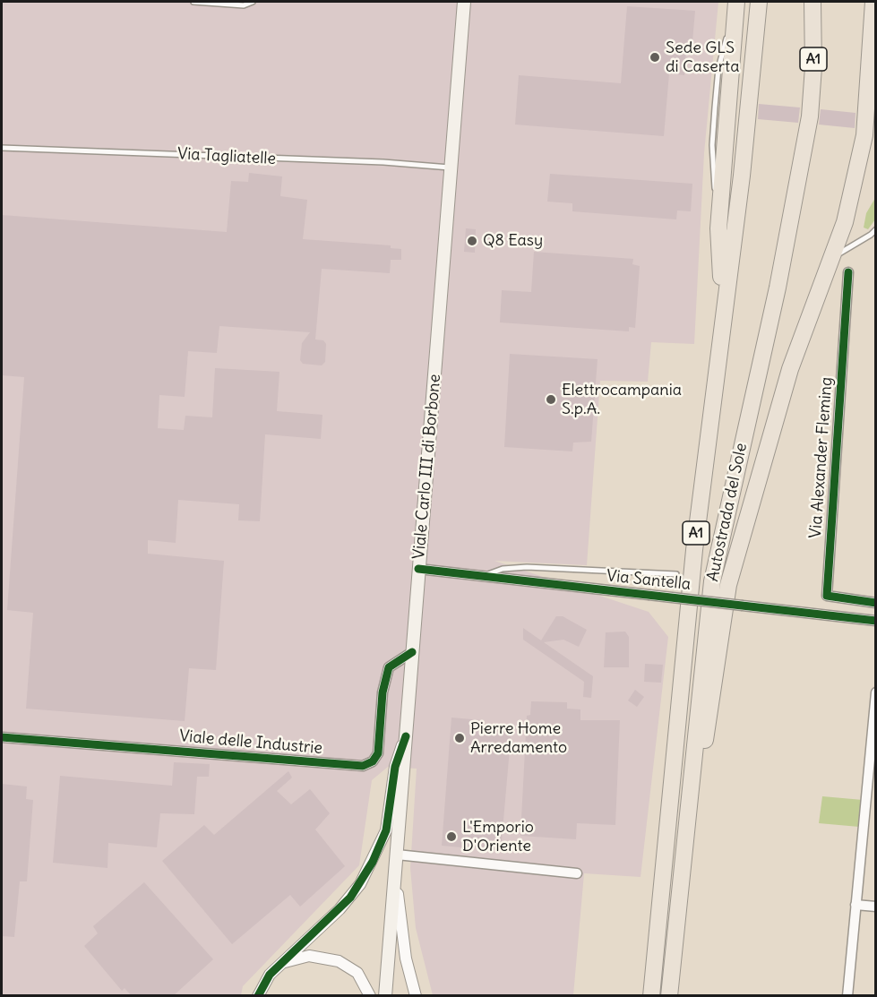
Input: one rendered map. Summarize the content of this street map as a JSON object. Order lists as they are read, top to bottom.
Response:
{
  "streets": {
    "highway": ["A1", "Autostrada del Sole"],
    "main road": ["Viale Carlo III di Borbone"],
    "street": ["Via Alexander Fleming", "Via Santella", "Viale delle Industrie"],
    "lane": ["Via Tagliatelle"]
  },
  "crossings": [
    ["Via Tagliatelle", "Viale Carlo III di Borbone"],
    ["Viale Carlo III di Borbone", "Via Santella"],
    ["Viale Carlo III di Borbone", "Viale delle Industrie"]
  ],
  "places": [
    "Sede GLS di Caserta",
    "Q8 Easy",
    "Elettrocampania S.p.A.",
    "Pierre Home Arredamento",
    "L'Emporio D'Oriente"
  ]
}
